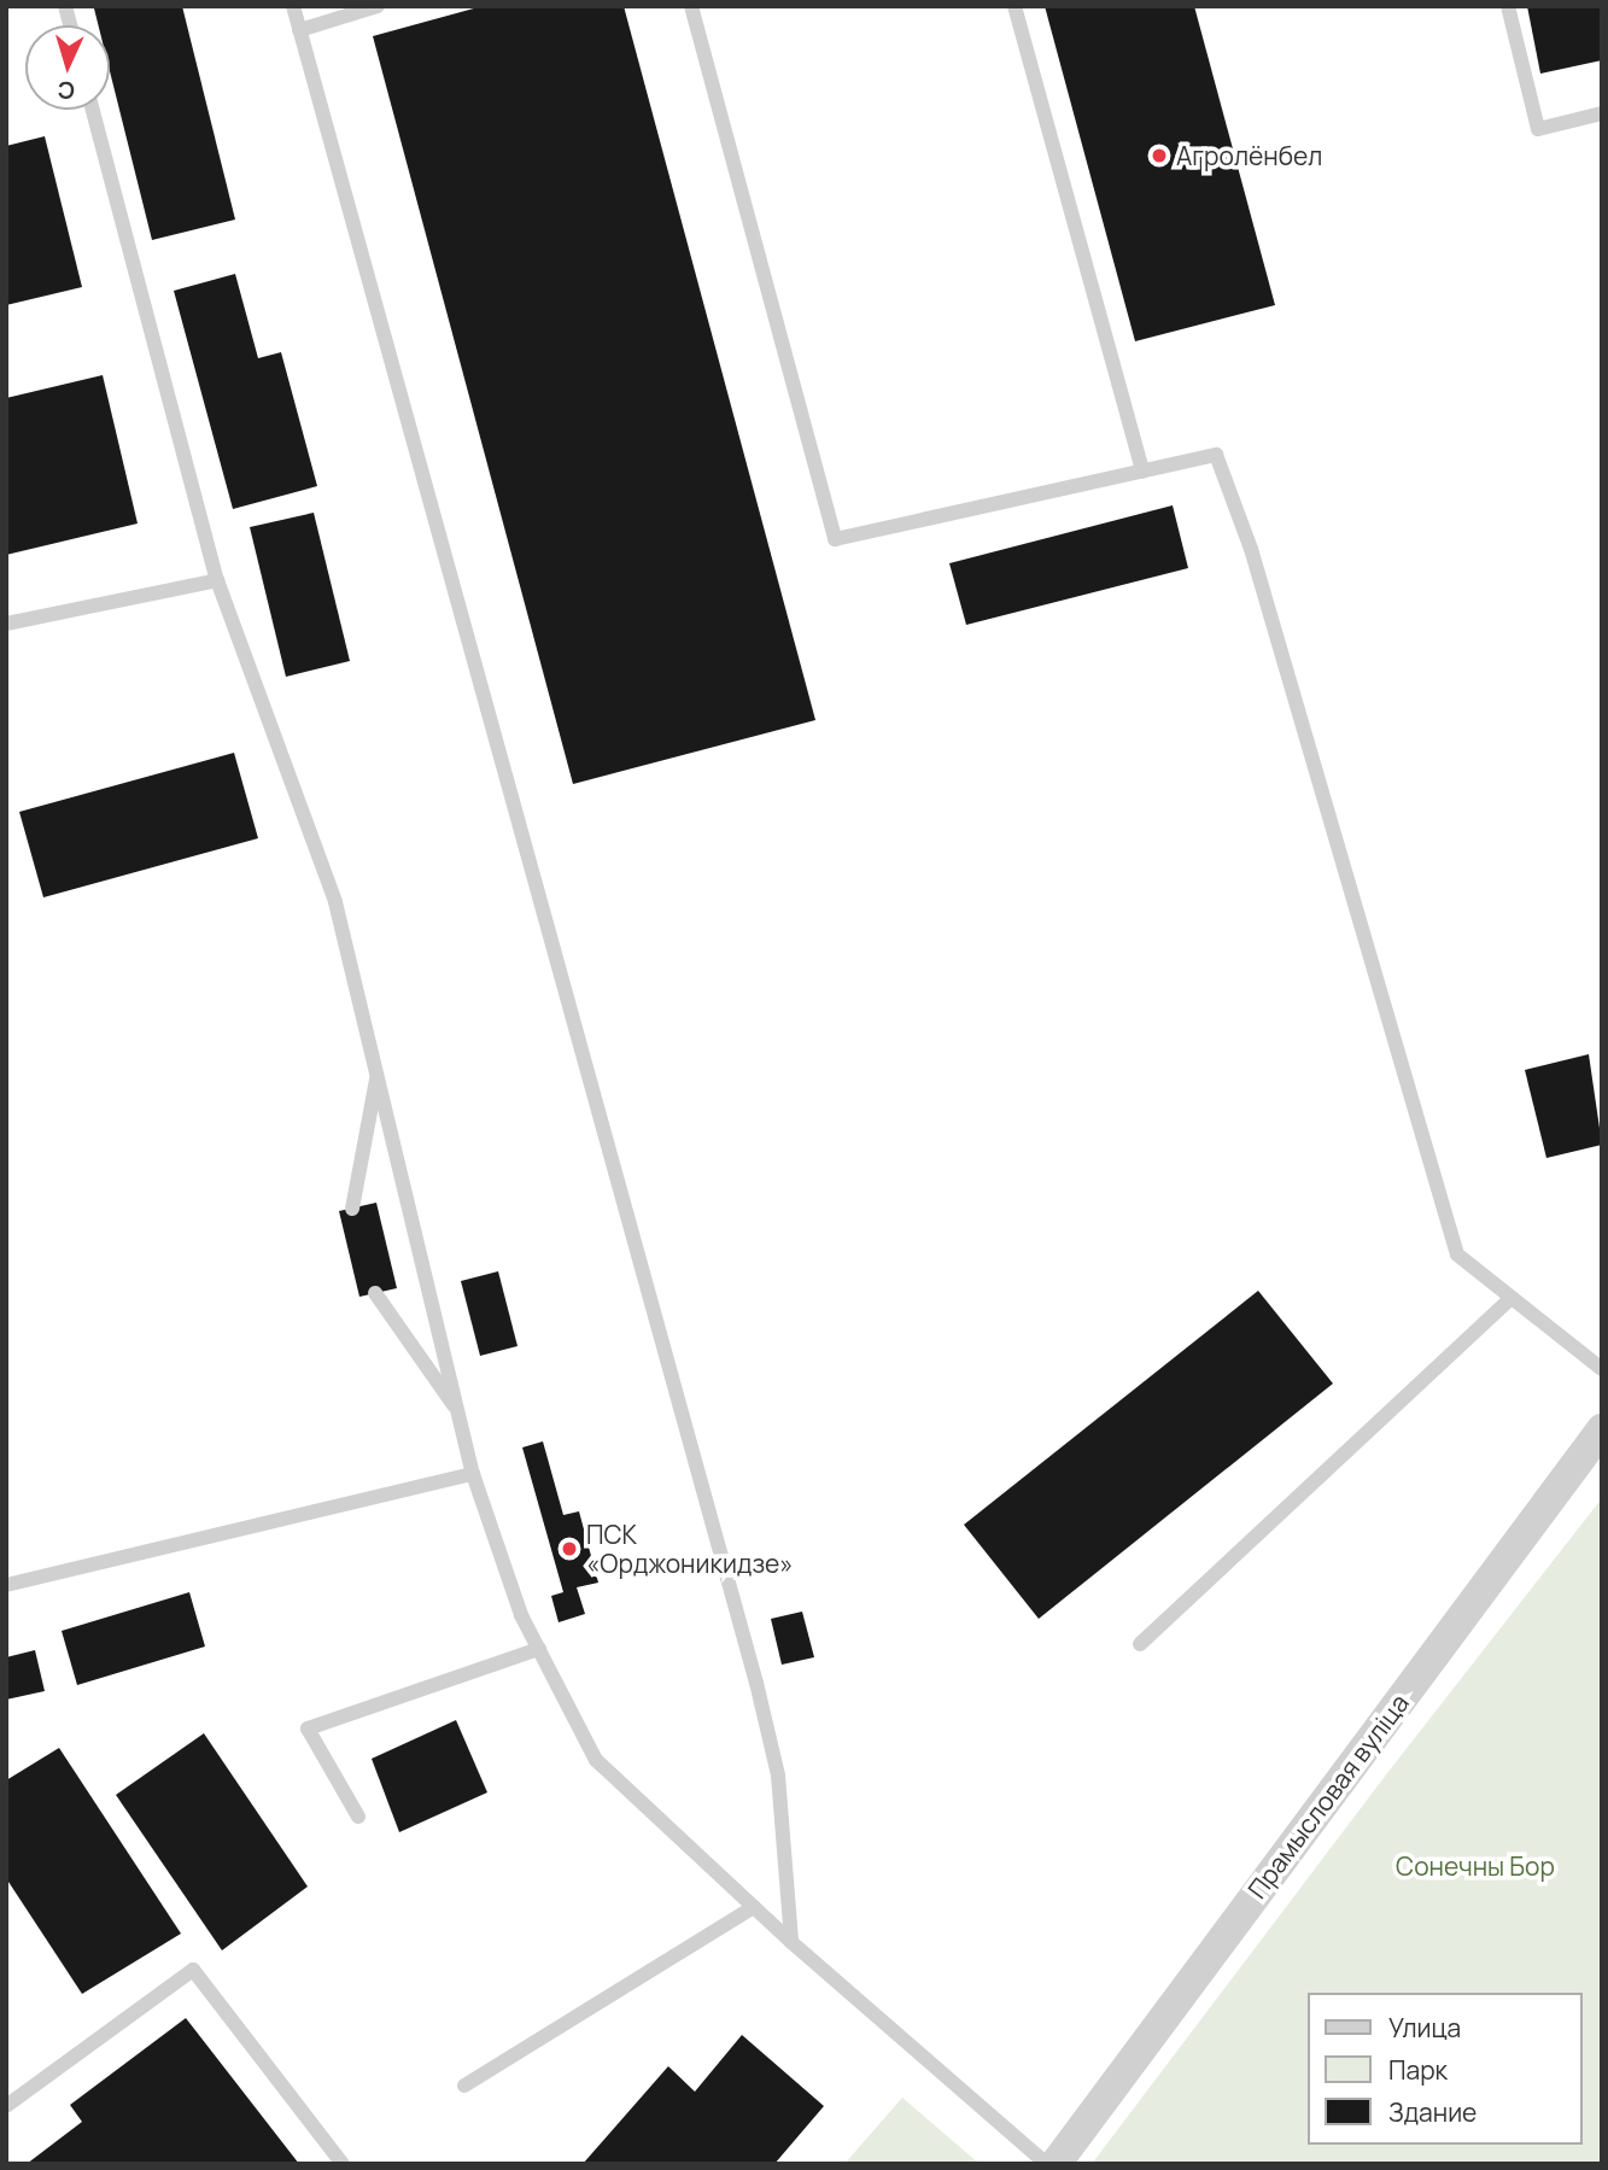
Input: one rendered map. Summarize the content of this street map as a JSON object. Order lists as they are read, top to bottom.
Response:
{
  "streets": {
    "street": ["Прамысловая вуліца"]
  },
  "parks": ["Сонечны Бор"],
  "places": ["Агролёнбел", "ПСК «Орджоникидзе»"],
  "legend": ["Улица", "Парк", "Здание"],
  "north": "bottom"
}
